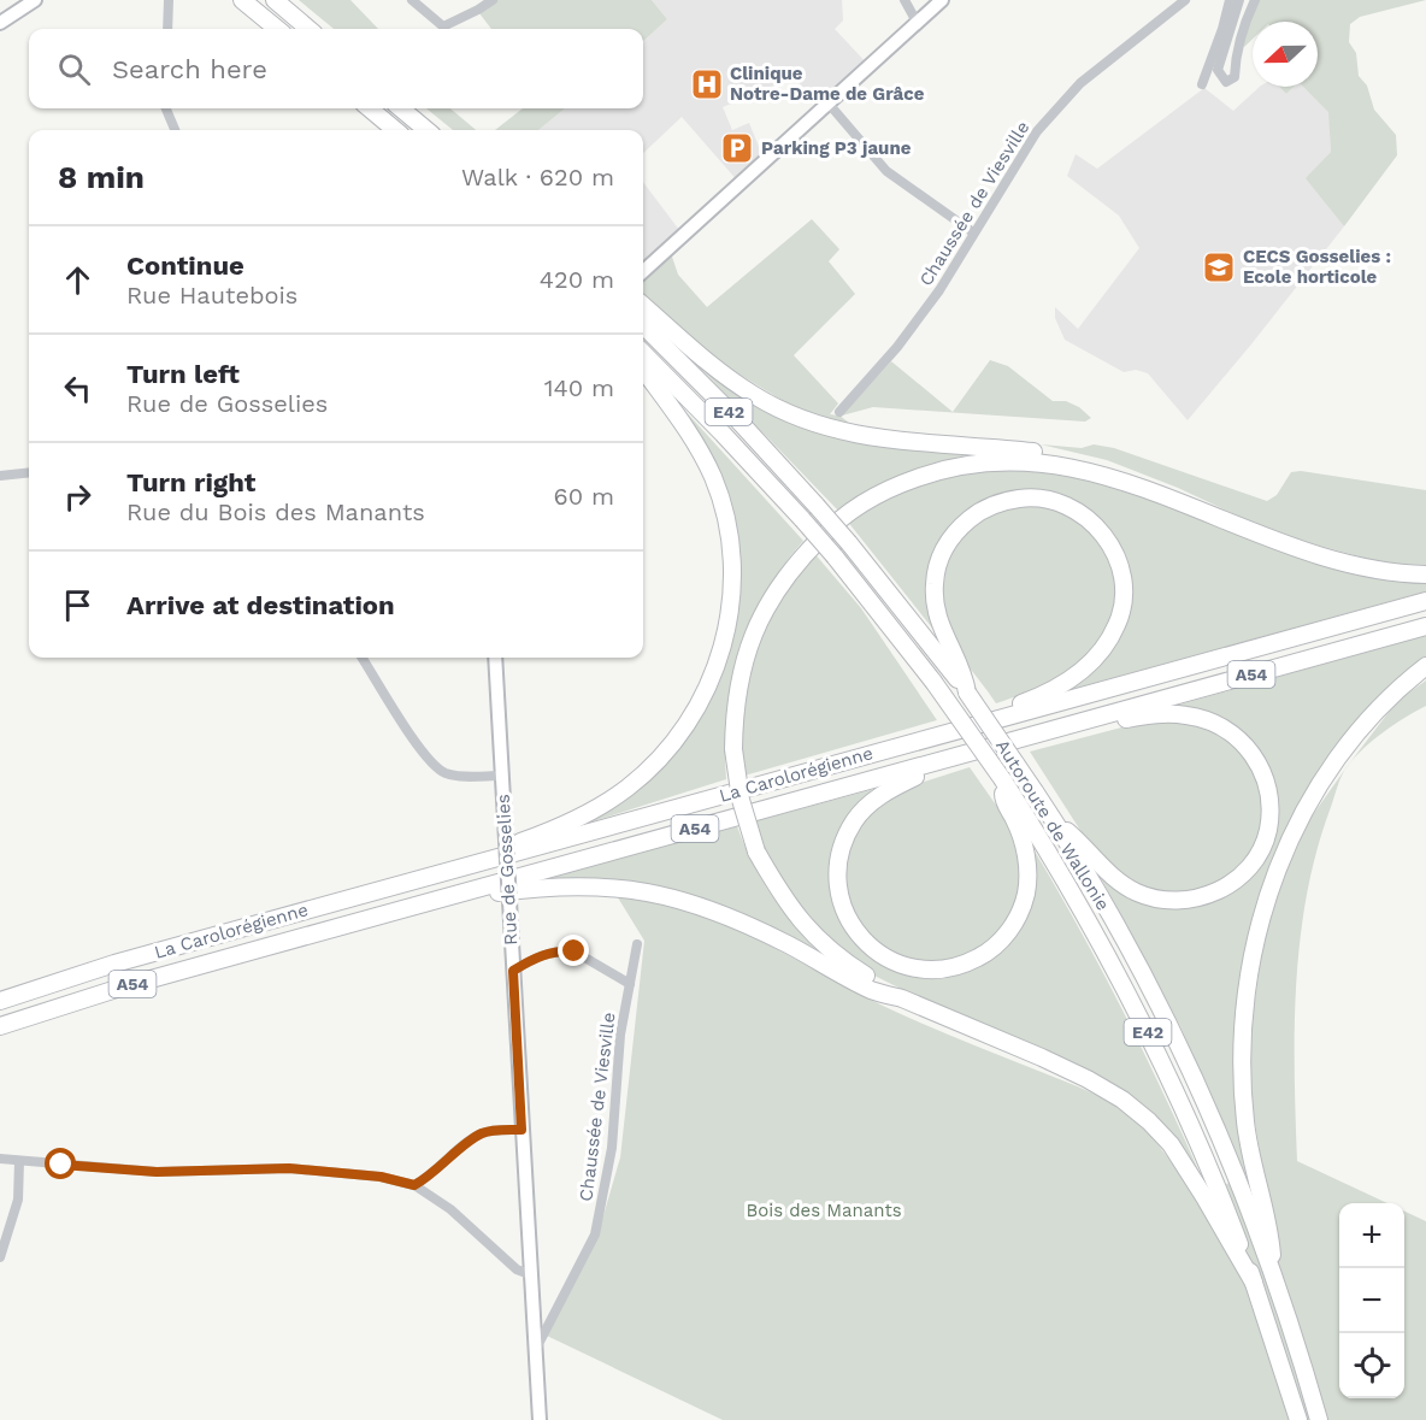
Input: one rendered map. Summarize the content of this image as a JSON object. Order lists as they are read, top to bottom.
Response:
{
  "streets": {
    "highway": [
      "E42",
      "A54",
      "La Carolorégienne",
      "Autoroute de Wallonie"
    ],
    "street": ["Chaussée de Viesville", "Rue de Gosselies"]
  },
  "crossings": [
    ["Chaussée de Viesville", "Rue de Gosselies"],
    ["E42", "Autoroute de Wallonie"]
  ],
  "parks": ["Bois des Manants"],
  "places": {
    "hospital": ["Clinique Notre-Dame de Grâce"],
    "parking": ["Parking P3 jaune"],
    "school or university": ["CECS Gosselies : Ecole horticole"]
  },
  "north": "left",
  "page": {
    "search": "Search here",
    "heading": ["8 min", "Walk · 620 m"],
    "list": [
      ["Continue", "Rue Hautebois", "420 m"],
      ["Turn left", "Rue de Gosselies", "140 m"],
      ["Turn right", "Rue du Bois des Manants", "60 m"],
      "Arrive at destination"
    ],
    "map_buttons": ["+", "−"]
  }
}
